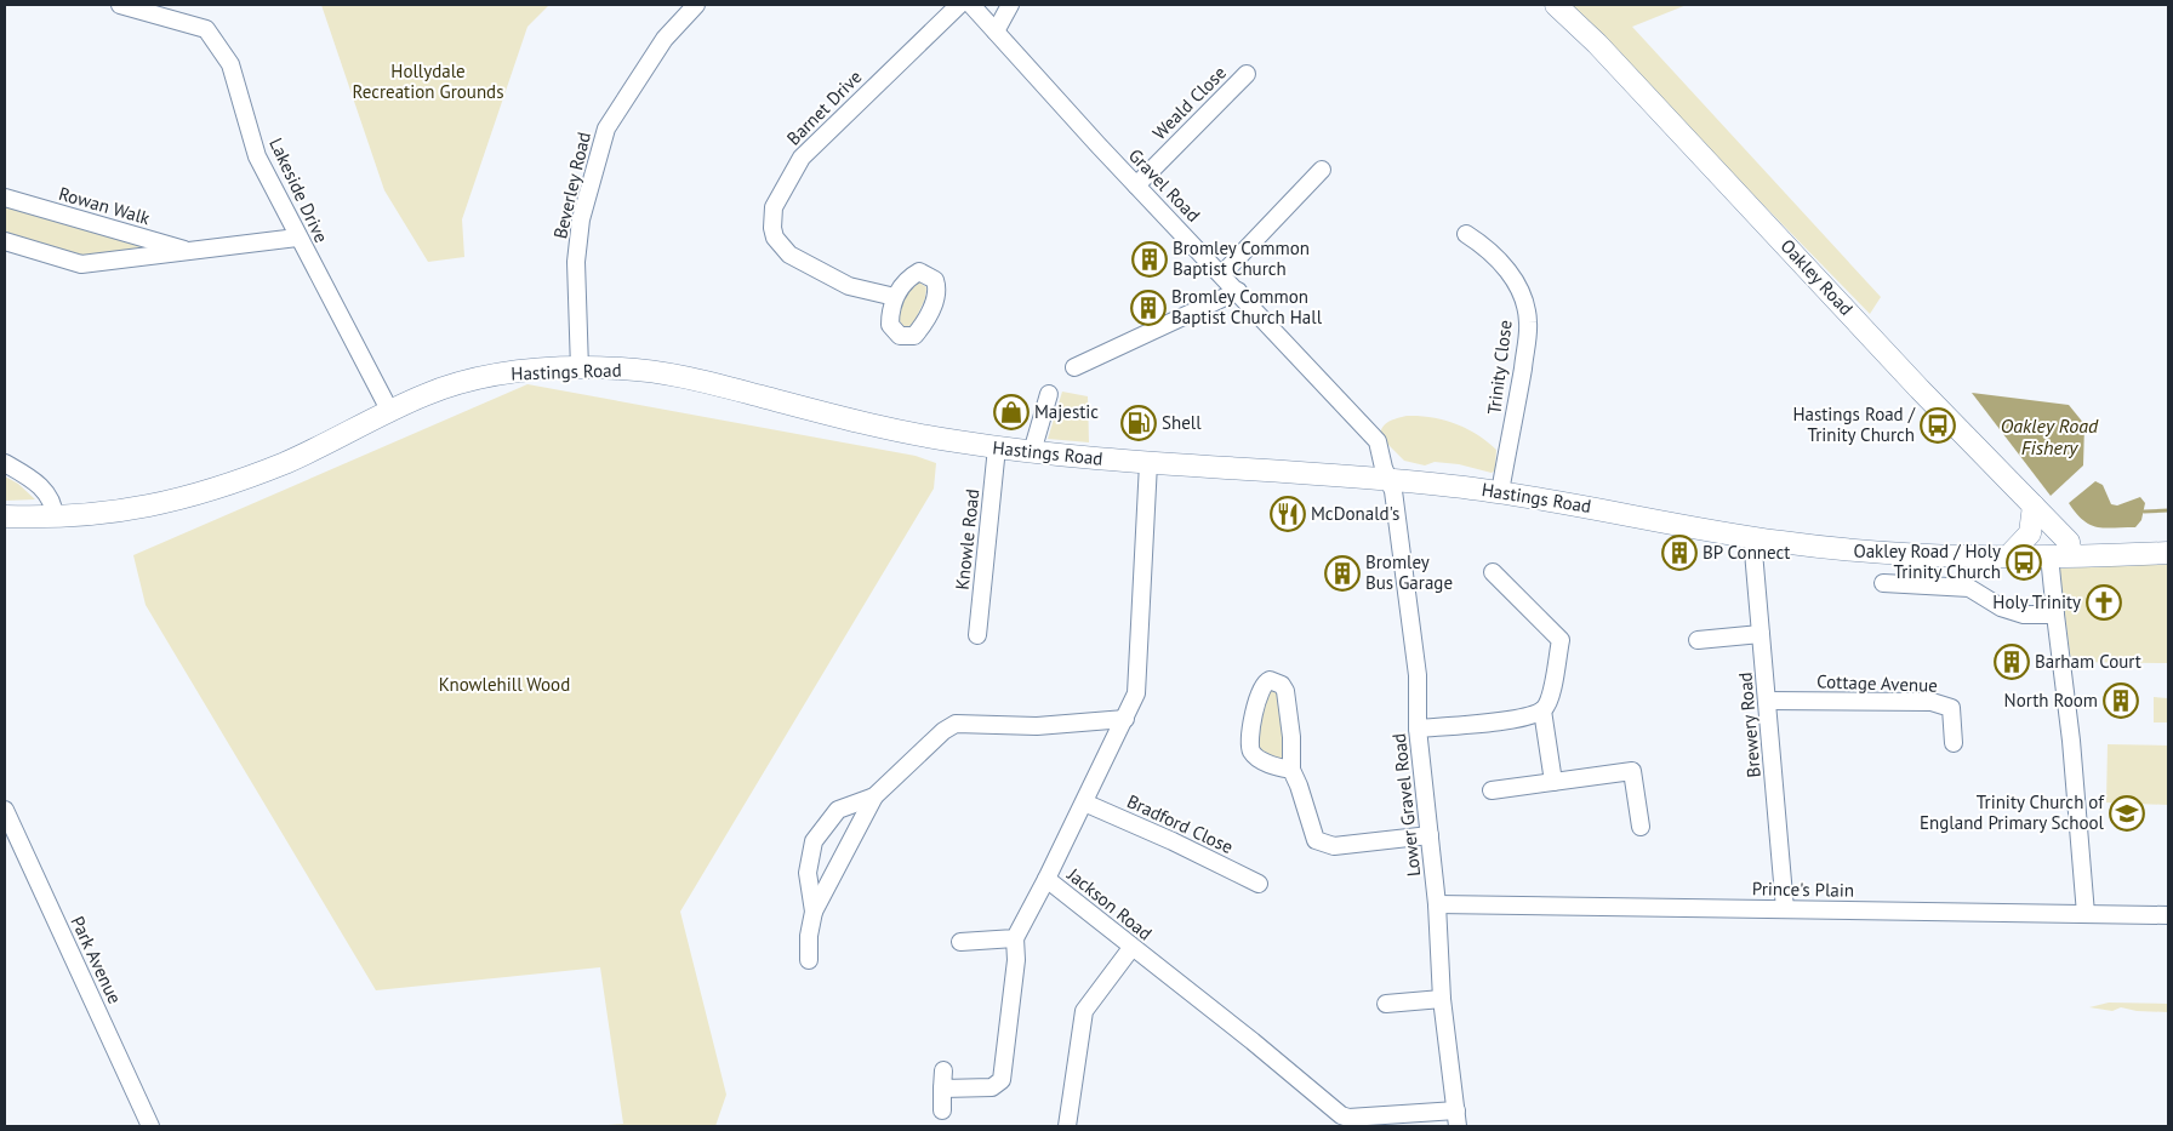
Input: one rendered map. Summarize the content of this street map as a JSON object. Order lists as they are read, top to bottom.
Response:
{
  "streets": {
    "main road": ["Oakley Road", "Hastings Road"],
    "street": [
      "Weald Close",
      "Barnet Drive",
      "Beverley Road",
      "Gravel Road",
      "Lakeside Drive",
      "Rowan Walk",
      "Trinity Close",
      "Knowle Road",
      "Cottage Avenue",
      "Brewery Road",
      "Lower Gravel Road",
      "Bradford Close",
      "Prince's Plain",
      "Jackson Road",
      "Park Avenue"
    ]
  },
  "crossings": [
    ["Weald Close", "Gravel Road"],
    ["Beverley Road", "Hastings Road"],
    ["Gravel Road", "Hastings Road"],
    ["Gravel Road", "Lower Gravel Road"],
    ["Lakeside Drive", "Rowan Walk"],
    ["Lakeside Drive", "Hastings Road"],
    ["Oakley Road", "Hastings Road"],
    ["Trinity Close", "Hastings Road"],
    ["Hastings Road", "Knowle Road"],
    ["Hastings Road", "Brewery Road"],
    ["Hastings Road", "Lower Gravel Road"],
    ["Hastings Road", "Jackson Road"],
    ["Cottage Avenue", "Brewery Road"],
    ["Brewery Road", "Prince's Plain"],
    ["Lower Gravel Road", "Prince's Plain"],
    ["Lower Gravel Road", "Jackson Road"],
    ["Bradford Close", "Jackson Road"]
  ],
  "water": ["Oakley Road Fishery"],
  "parks": ["Hollydale Recreation Grounds", "Knowlehill Wood"],
  "places": {
    "building": [
      "Bromley Common Baptist Church",
      "Bromley Common Baptist Church Hall",
      "BP Connect",
      "Bromley Bus Garage",
      "Barham Court",
      "North Room"
    ],
    "shop": ["Majestic"],
    "fuel station": ["Shell"],
    "bus stop": ["Hastings Road / Trinity Church", "Oakley Road / Holy Trinity Church"],
    "restaurant": ["McDonald's"],
    "church": ["Holy Trinity"],
    "school or university": ["Trinity Church of England Primary School"]
  }
}
